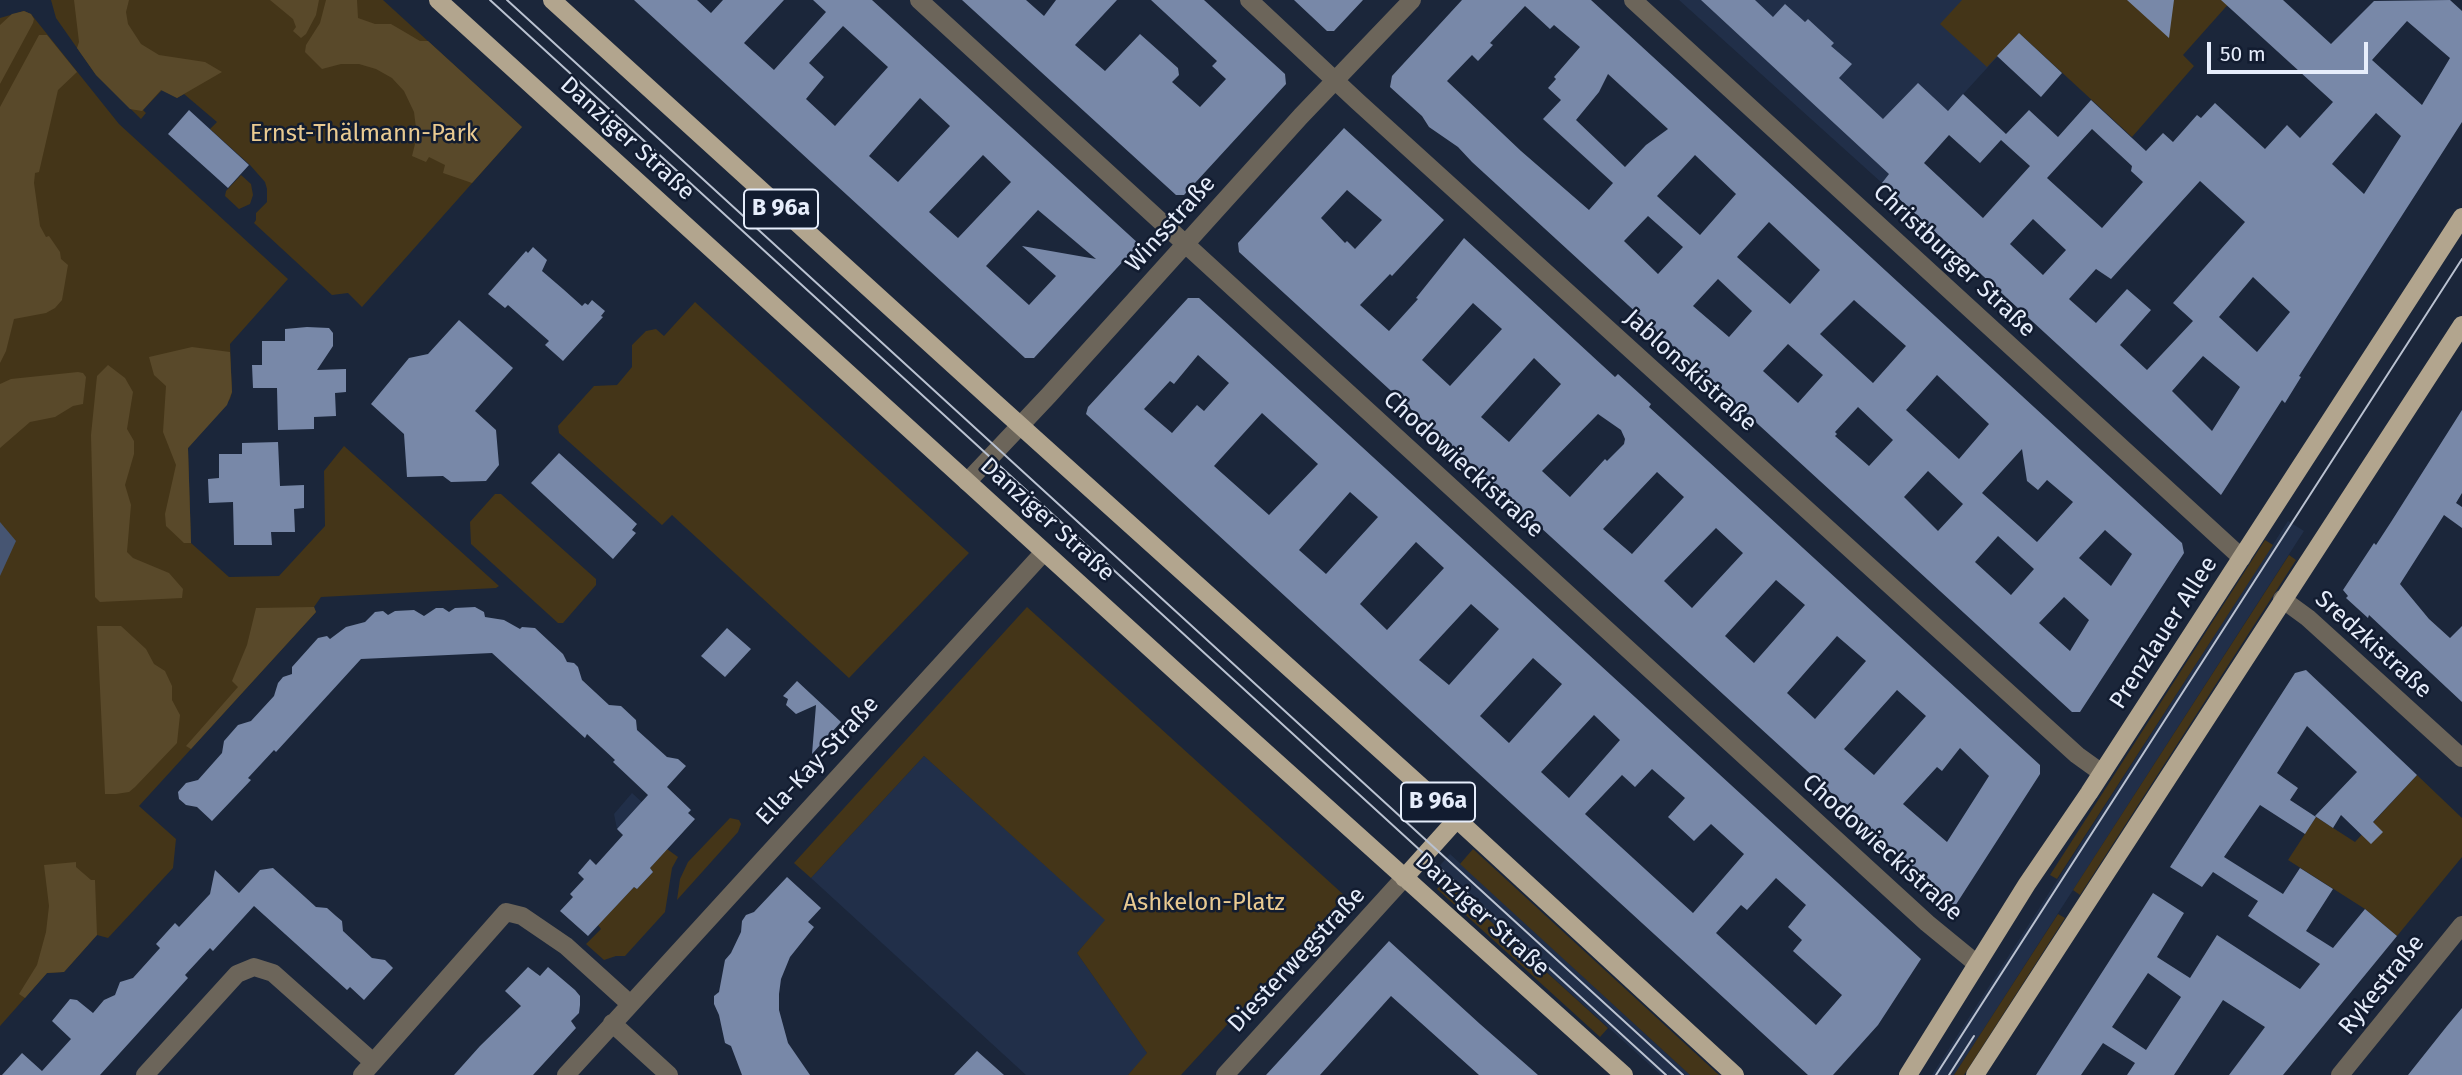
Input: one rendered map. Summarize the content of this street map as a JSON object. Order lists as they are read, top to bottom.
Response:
{
  "streets": {
    "main road": ["Danziger Straße", "B 96a", "Prenzlauer Allee"],
    "street": [
      "Winsstraße",
      "Christburger Straße",
      "Jablonskistraße",
      "Chodowieckistraße",
      "Sredzkistraße",
      "Ella-Kay-Straße",
      "Diesterwegstraße",
      "Rykestraße"
    ]
  },
  "crossings": [
    ["Danziger Straße", "Winsstraße"],
    ["Danziger Straße", "Ella-Kay-Straße"],
    ["Danziger Straße", "Diesterwegstraße"],
    ["B 96a", "Winsstraße"],
    ["Winsstraße", "Jablonskistraße"],
    ["Winsstraße", "Chodowieckistraße"],
    ["Christburger Straße", "Prenzlauer Allee"],
    ["Jablonskistraße", "Prenzlauer Allee"],
    ["Chodowieckistraße", "Prenzlauer Allee"]
  ],
  "parks": ["Ernst-Thälmann-Park", "Ashkelon-Platz"],
  "scale_bar": "50 m"
}
